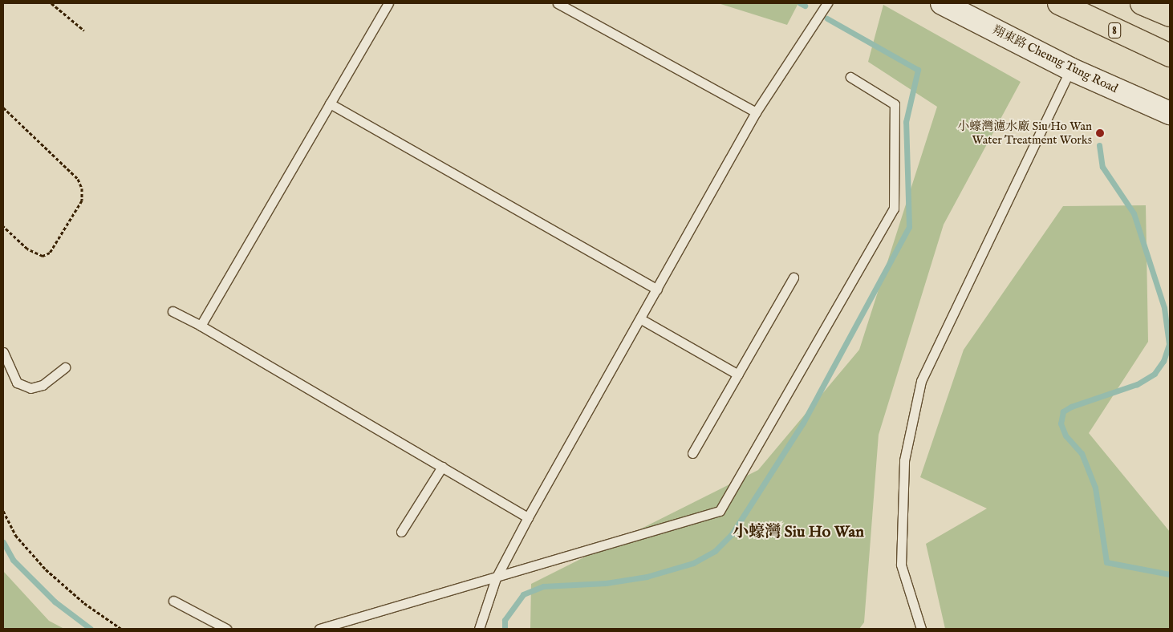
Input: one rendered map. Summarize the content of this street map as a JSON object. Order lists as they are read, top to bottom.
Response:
{
  "streets": {
    "highway": ["8"],
    "main road": ["翔東路 Cheung Tung Road"]
  },
  "districts": ["小蠔灣 Siu Ho Wan"],
  "places": ["小蠔灣濾水廠 Siu Ho Wan Water Treatment Works"]
}
